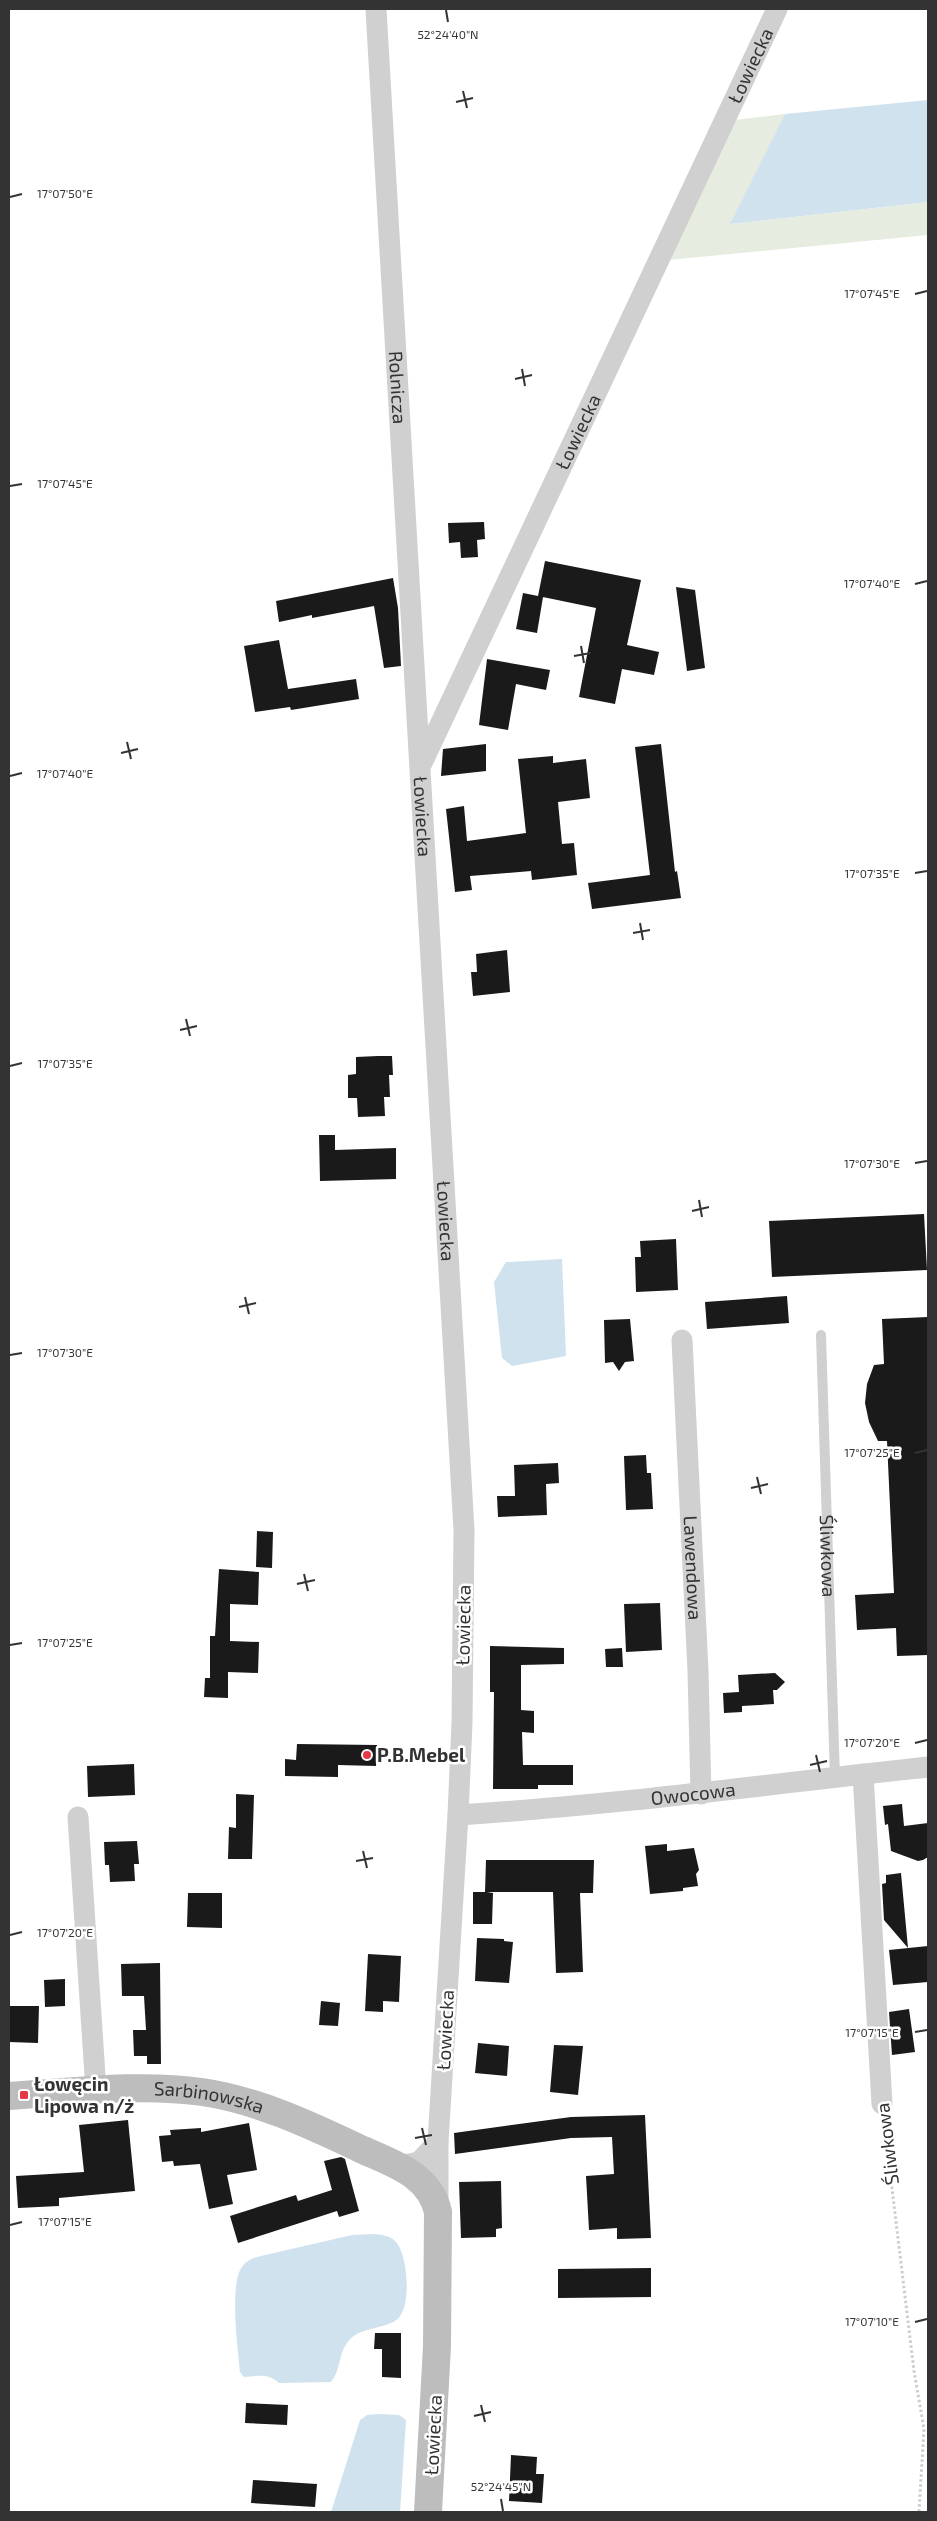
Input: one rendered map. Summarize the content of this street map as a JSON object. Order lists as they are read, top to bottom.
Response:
{
  "streets": {
    "street": [
      "Łowiecka",
      "Rolnicza",
      "Śliwkowa",
      "Lawendowa",
      "Owocowa",
      "Sarbinowska"
    ]
  },
  "crossings": [
    ["Łowiecka", "Rolnicza"],
    ["Łowiecka", "Owocowa"],
    ["Łowiecka", "Sarbinowska"],
    ["Śliwkowa", "Owocowa"],
    ["Lawendowa", "Owocowa"]
  ],
  "places": {
    "other": ["P.B.Mebel"],
    "transit": ["Łowęcin Lipowa n/ż"]
  },
  "coordinates": [
    "52°24'40\"N",
    "17°07'50\"E",
    "17°07'45\"E",
    "17°07'40\"E",
    "17°07'35\"E",
    "17°07'30\"E",
    "17°07'25\"E",
    "17°07'20\"E",
    "17°07'15\"E",
    "17°07'10\"E",
    "52°24'45\"N"
  ]
}
